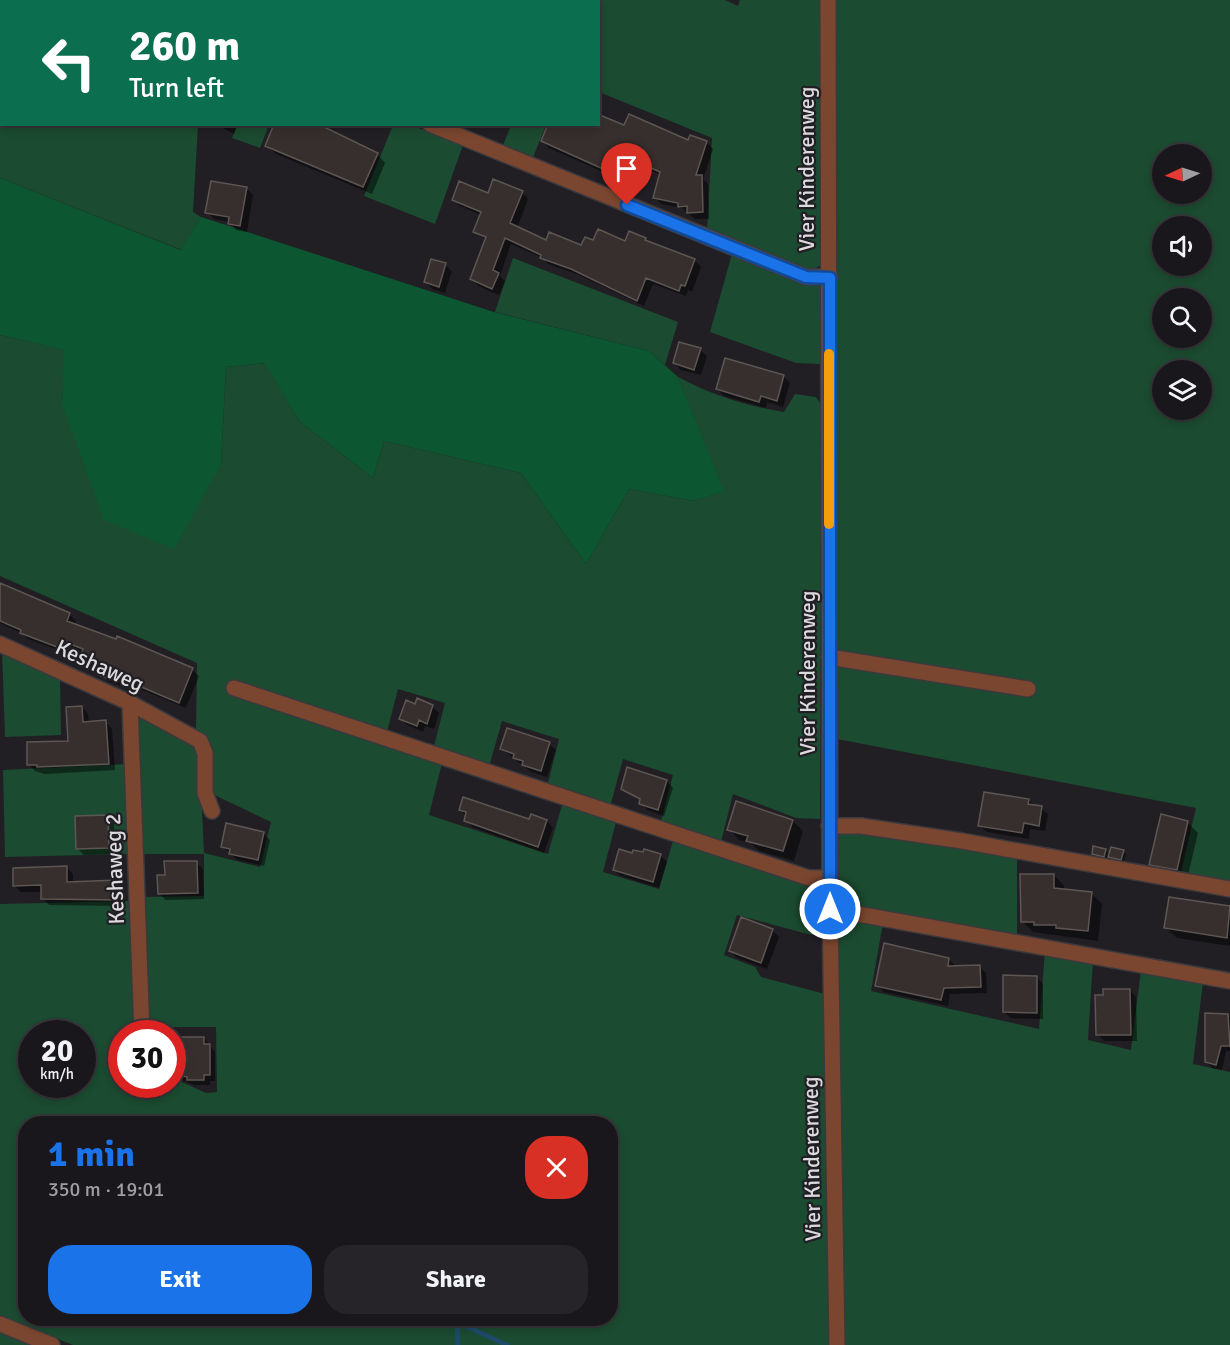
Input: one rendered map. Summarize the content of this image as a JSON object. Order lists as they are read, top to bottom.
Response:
{
  "streets": {
    "street": ["Vier Kinderenweg", "Keshaweg", "Keshaweg 2"]
  },
  "crossings": [
    ["Keshaweg", "Keshaweg 2"]
  ],
  "north": "left",
  "page": {
    "turn": ["260 m", "Turn left"],
    "speed": "20 km/h",
    "limit": "30",
    "heading": ["1 min", "350 m · 19:01"],
    "buttons": ["Exit", "Share"]
  }
}
